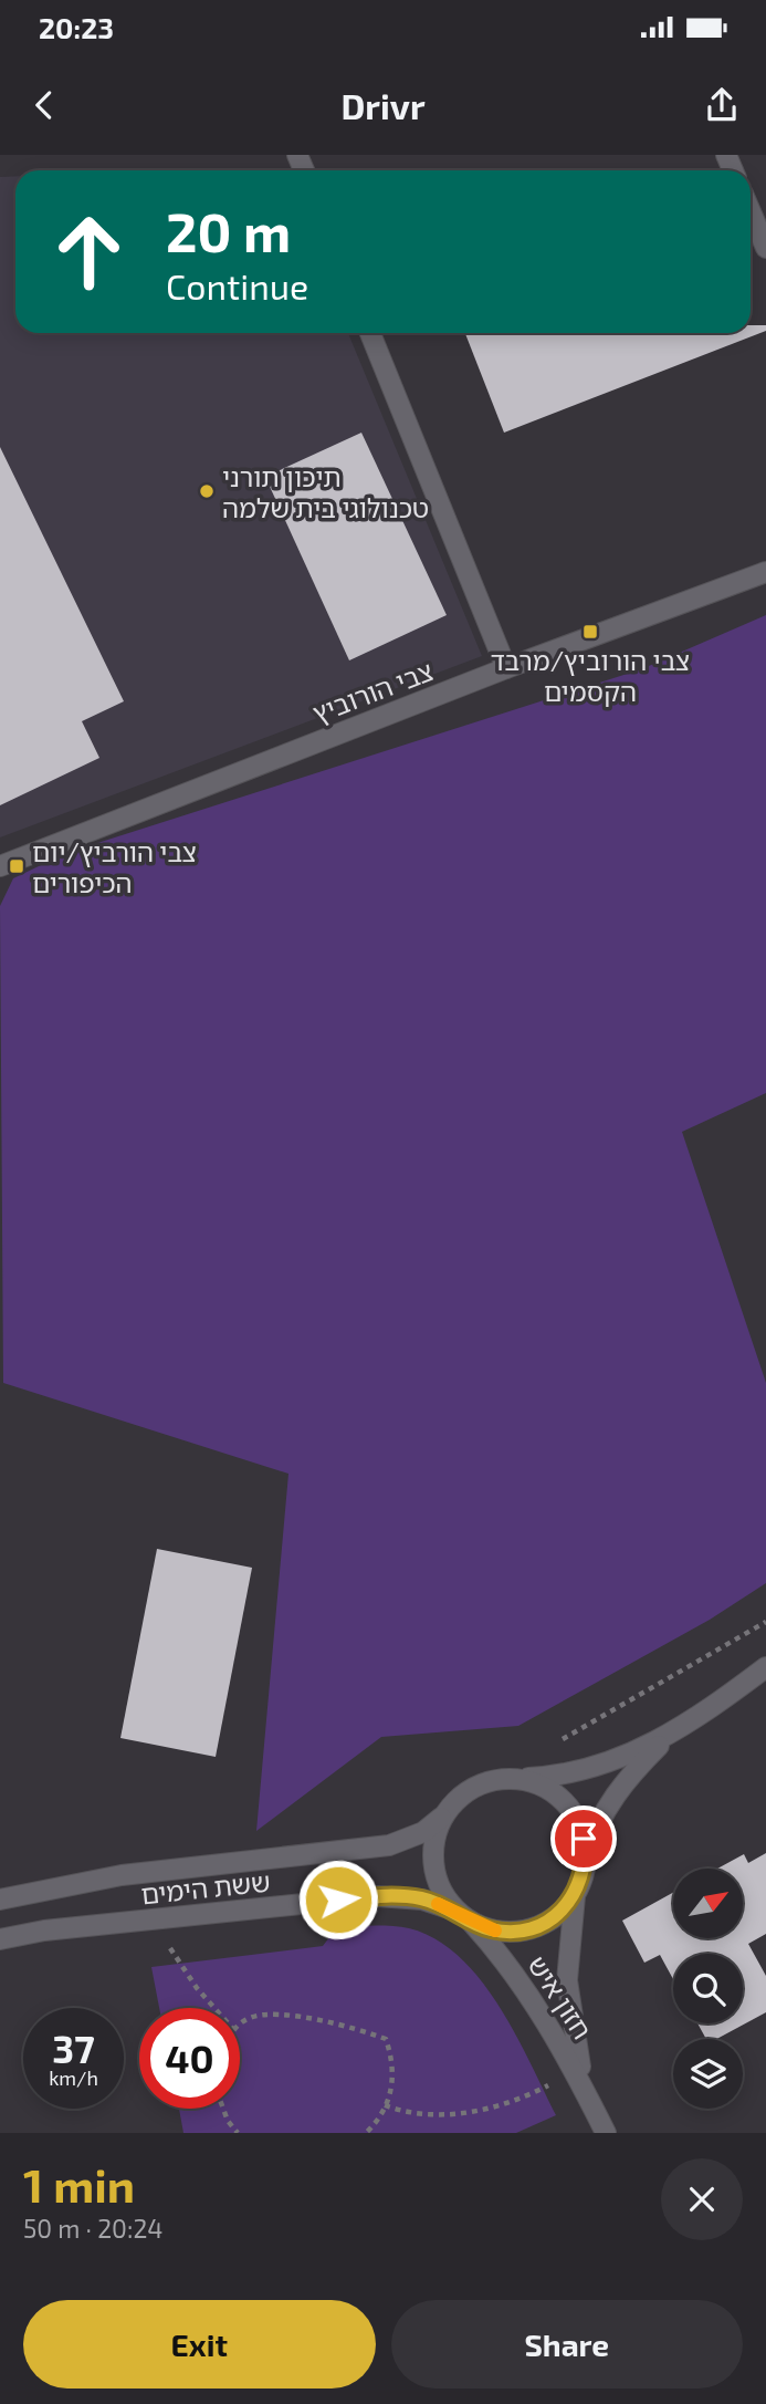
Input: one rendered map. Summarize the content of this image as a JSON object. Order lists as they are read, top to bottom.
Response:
{
  "streets": {
    "street": ["צבי הורוביץ", "ששת הימים", "חזון איש"]
  },
  "crossings": [
    ["ששת הימים", "חזון איש"]
  ],
  "places": {
    "other": ["תיכון תורני טכנולוגי בית שלמה"],
    "transit": ["צבי הורוביץ/מרבד הקסמים", "צבי הורביץ/יום הכיפורים"]
  },
  "north": "top right",
  "page": {
    "status": "20:23",
    "header": "Drivr",
    "turn": ["20 m", "Continue"],
    "speed": "37 km/h",
    "limit": "40",
    "heading": ["1 min", "50 m · 20:24"],
    "buttons": ["Exit", "Share"]
  }
}
